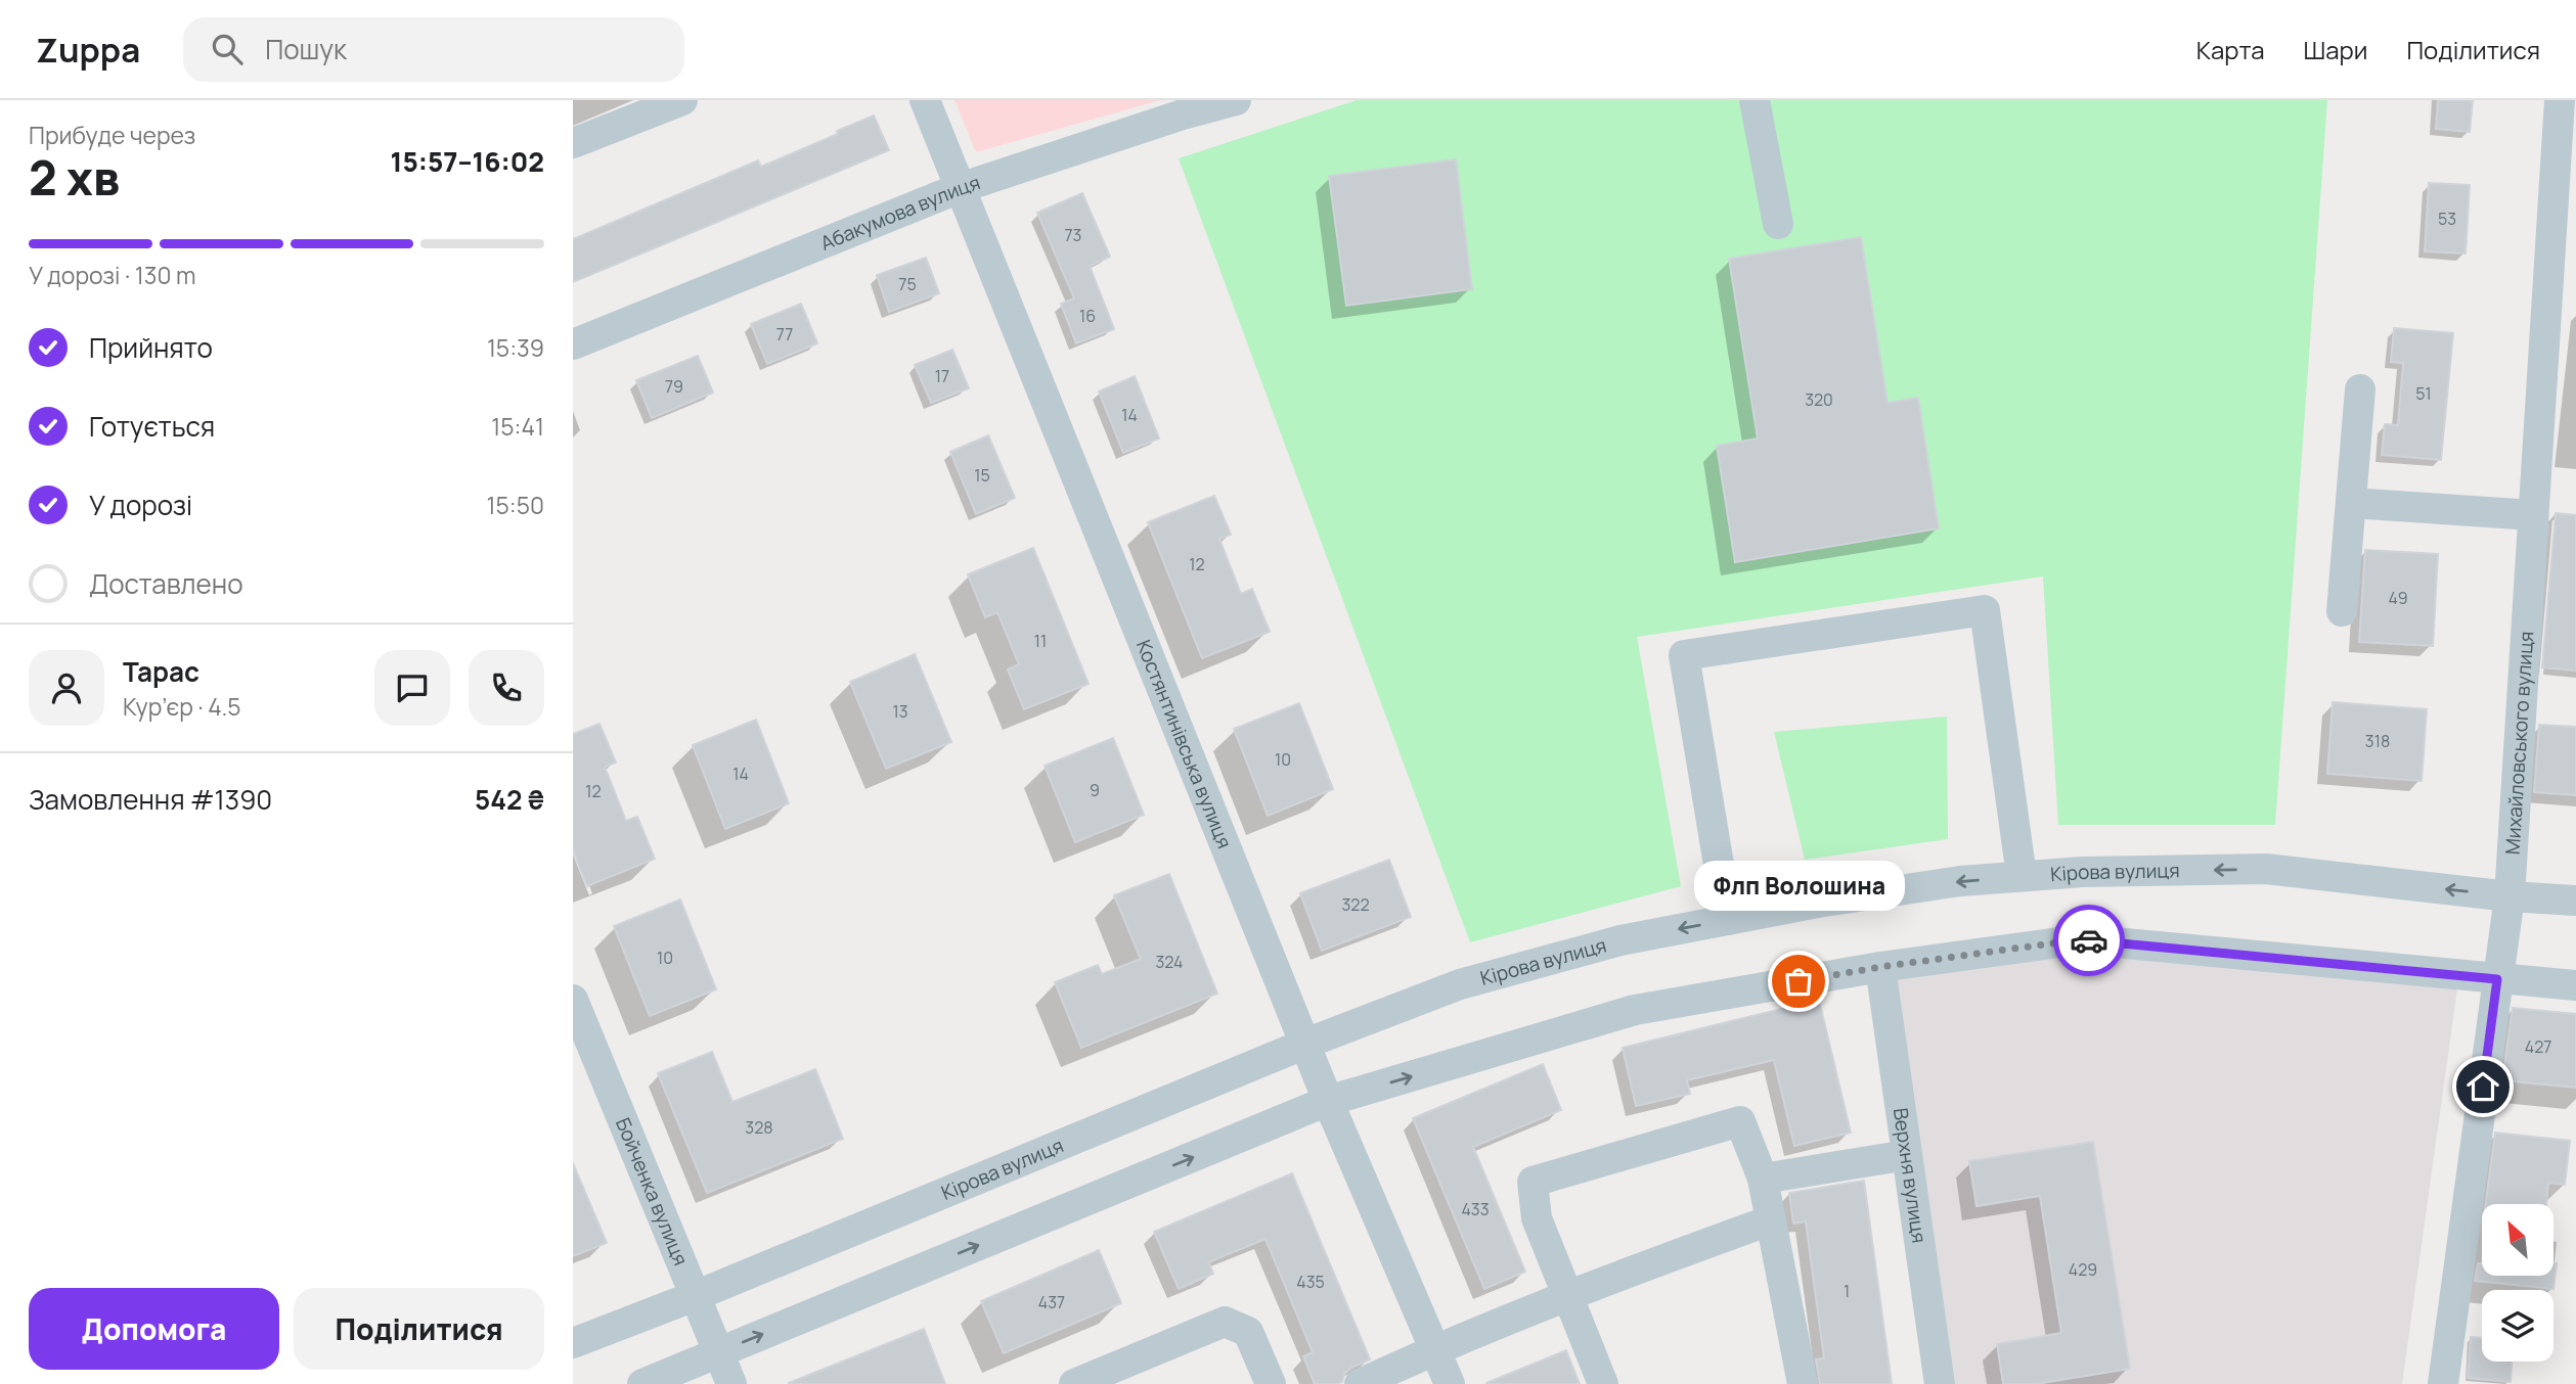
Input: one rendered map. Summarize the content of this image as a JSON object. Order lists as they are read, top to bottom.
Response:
{
  "streets": {
    "street": [
      "Абакумова вулиця",
      "Костянтинівська вулиця",
      "Михайловського вулиця",
      "Кірова вулиця",
      "Верхня вулиця",
      "Бойченка вулиця"
    ]
  },
  "crossings": [
    ["Абакумова вулиця", "Костянтинівська вулиця"],
    ["Костянтинівська вулиця", "Кірова вулиця"],
    ["Михайловського вулиця", "Кірова вулиця"],
    ["Кірова вулиця", "Бойченка вулиця"]
  ],
  "places": ["Флп Волошина"],
  "house_numbers": [
    "53",
    "73",
    "75",
    "16",
    "77",
    "17",
    "79",
    "51",
    "320",
    "14",
    "15",
    "12",
    "49",
    "11",
    "13",
    "318",
    "10",
    "14",
    "9",
    "12",
    "322",
    "10",
    "324",
    "427",
    "328",
    "433",
    "429",
    "435",
    "1",
    "437"
  ],
  "north": "top left",
  "page": {
    "header": "Zuppa",
    "search": "Пошук",
    "nav": ["Карта", "Шари", "Поділитися"],
    "heading": ["2 хв", "Прибуде через", "15:57–16:02"],
    "panel": [
      "Тарас",
      "Кур’єр · 4.5",
      "Замовлення #1390",
      "542 ₴"
    ],
    "bar": "У дорозі · 130 m",
    "list": [
      ["Прийнято", "15:39"],
      ["Готується", "15:41"],
      ["У дорозі", "15:50"],
      "Доставлено"
    ],
    "bubble": "Флп Волошина",
    "buttons": ["Допомога", "Поділитися"]
  }
}
